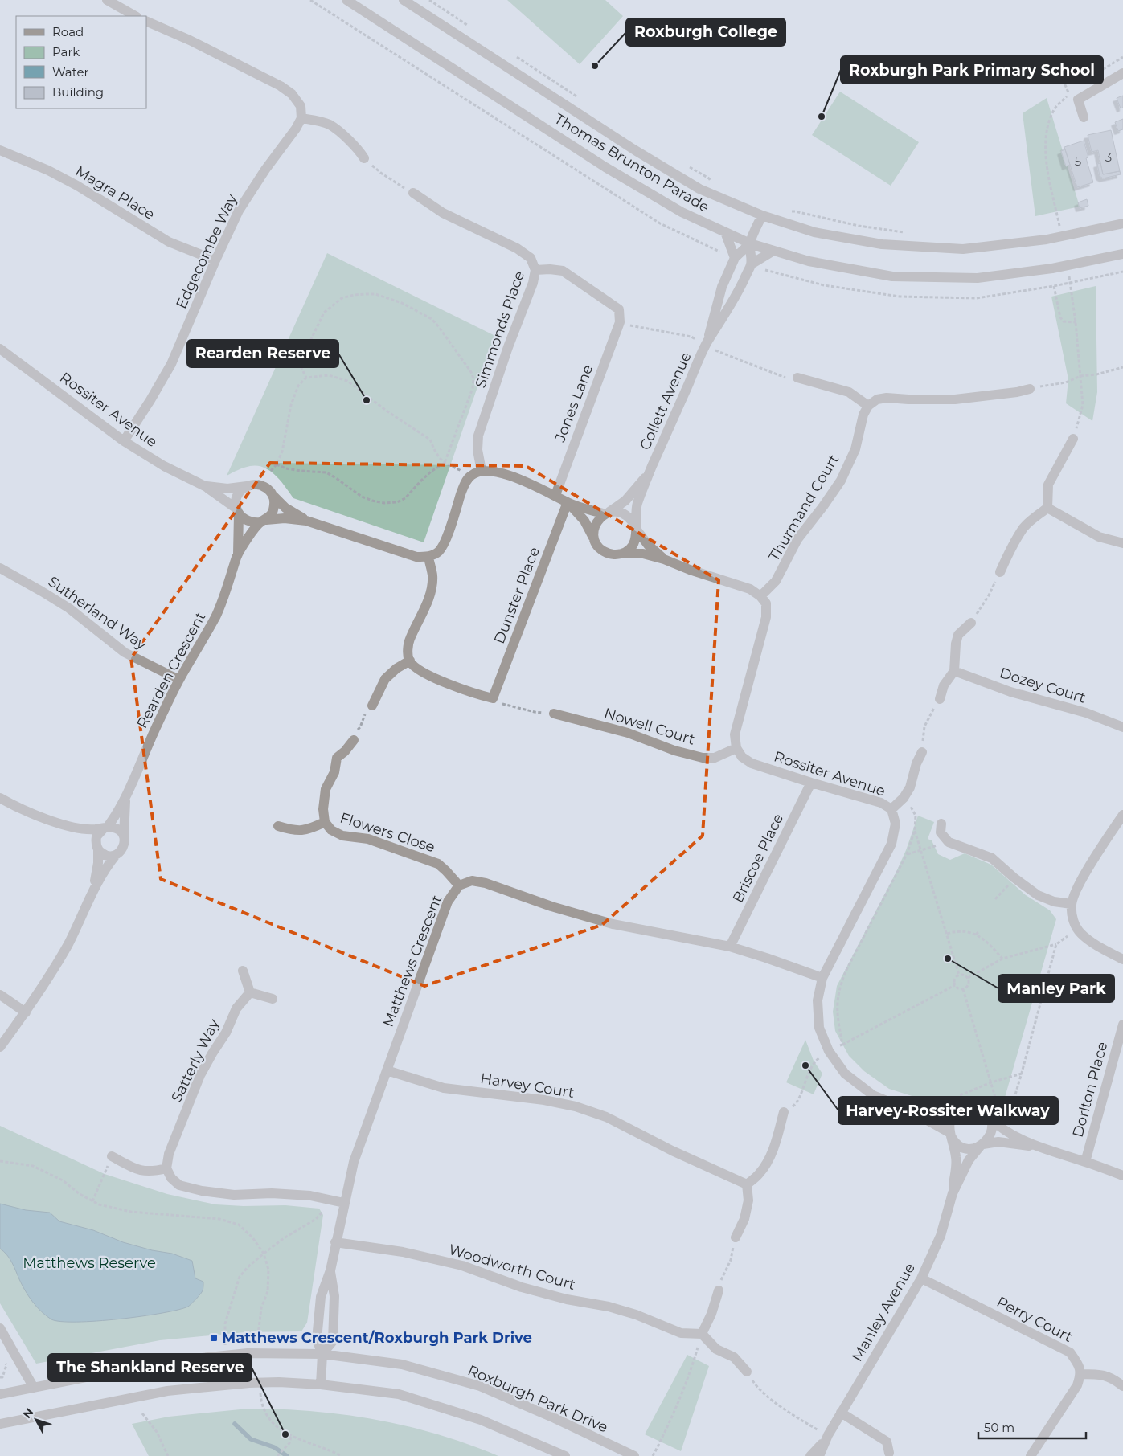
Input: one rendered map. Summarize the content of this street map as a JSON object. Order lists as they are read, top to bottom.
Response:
{
  "streets": {
    "street": [
      "Thomas Brunton Parade",
      "Magra Place",
      "Edgecombe Way",
      "Simmonds Place",
      "Collett Avenue",
      "Jones Lane",
      "Rossiter Avenue",
      "Thurmand Court",
      "Dunster Place",
      "Sutherland Way",
      "Rearden Crescent",
      "Dozey Court",
      "Nowell Court",
      "Flowers Close",
      "Briscoe Place",
      "Matthews Crescent",
      "Satterly Way",
      "Harvey Court",
      "Dorlton Place",
      "Woodworth Court",
      "Manley Avenue",
      "Perry Court",
      "Roxburgh Park Drive"
    ]
  },
  "crossings": [
    ["Thomas Brunton Parade", "Collett Avenue"],
    ["Magra Place", "Edgecombe Way"],
    ["Edgecombe Way", "Rossiter Avenue"],
    ["Simmonds Place", "Jones Lane"],
    ["Rossiter Avenue", "Rearden Crescent"],
    ["Rossiter Avenue", "Nowell Court"],
    ["Rossiter Avenue", "Briscoe Place"],
    ["Rossiter Avenue", "Matthews Crescent"],
    ["Rossiter Avenue", "Manley Avenue"],
    ["Sutherland Way", "Rearden Crescent"],
    ["Flowers Close", "Matthews Crescent"],
    ["Briscoe Place", "Matthews Crescent"],
    ["Matthews Crescent", "Harvey Court"],
    ["Matthews Crescent", "Woodworth Court"],
    ["Matthews Crescent", "Roxburgh Park Drive"],
    ["Manley Avenue", "Perry Court"]
  ],
  "parks": ["Matthews Reserve"],
  "places": {
    "other": [
      "Roxburgh College",
      "Roxburgh Park Primary School",
      "Rearden Reserve",
      "Manley Park",
      "Harvey-Rossiter Walkway",
      "The Shankland Reserve"
    ],
    "transit": ["Matthews Crescent/Roxburgh Park Drive"]
  },
  "house_numbers": ["3", "5"],
  "legend": [
    "Road",
    "Park",
    "Water",
    "Building"
  ],
  "scale_bar": "50 m",
  "north": "top left"
}
